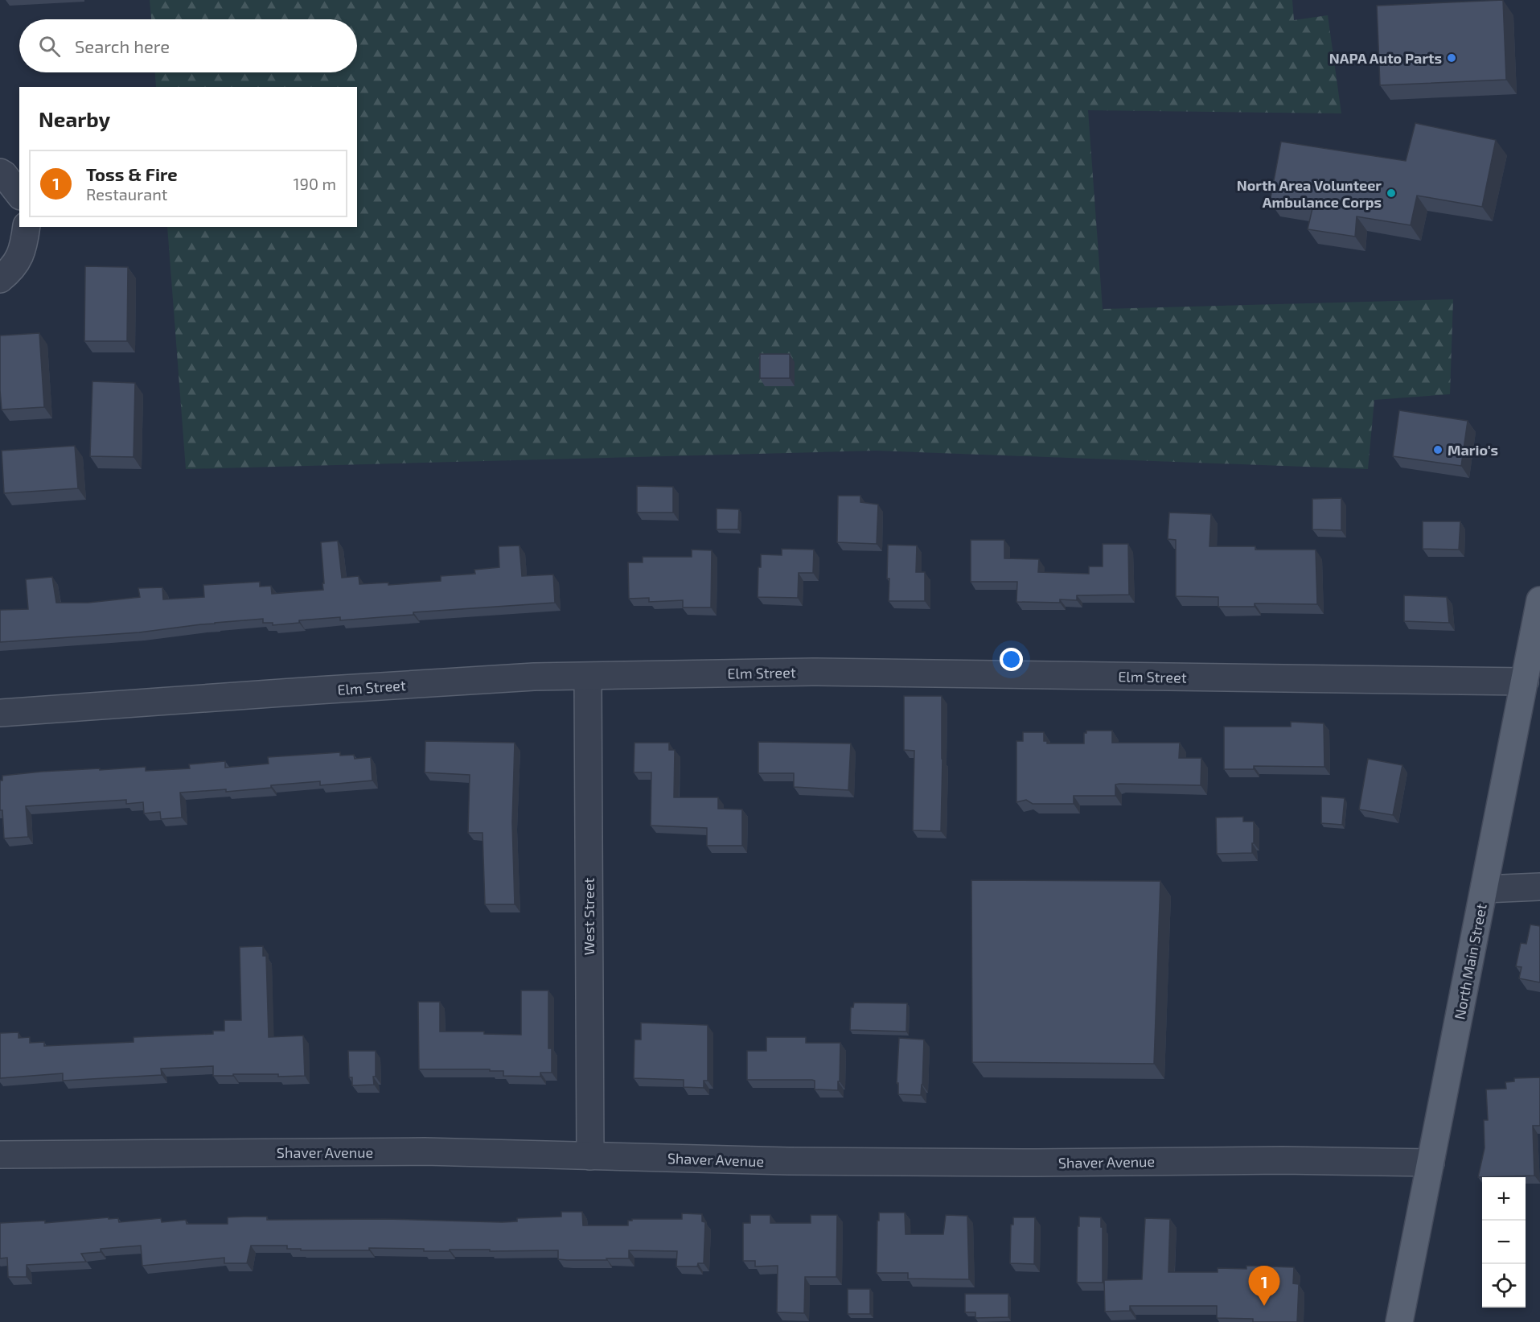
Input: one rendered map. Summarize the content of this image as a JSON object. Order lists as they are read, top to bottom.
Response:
{
  "streets": {
    "main road": ["North Main Street"],
    "street": ["Elm Street", "West Street", "Shaver Avenue"]
  },
  "crossings": [
    ["Elm Street", "West Street"],
    ["Elm Street", "North Main Street"],
    ["West Street", "Shaver Avenue"],
    ["North Main Street", "Shaver Avenue"]
  ],
  "places": ["NAPA Auto Parts", "North Area Volunteer Ambulance Corps", "Mario's"],
  "page": {
    "search": "Search here",
    "heading": "Nearby",
    "list": [
      {
        "mark": "1",
        "name": "Toss & Fire",
        "note": "Restaurant",
        "value": "190 m"
      }
    ],
    "map_buttons": ["+", "−"],
    "pins": "1"
  }
}
